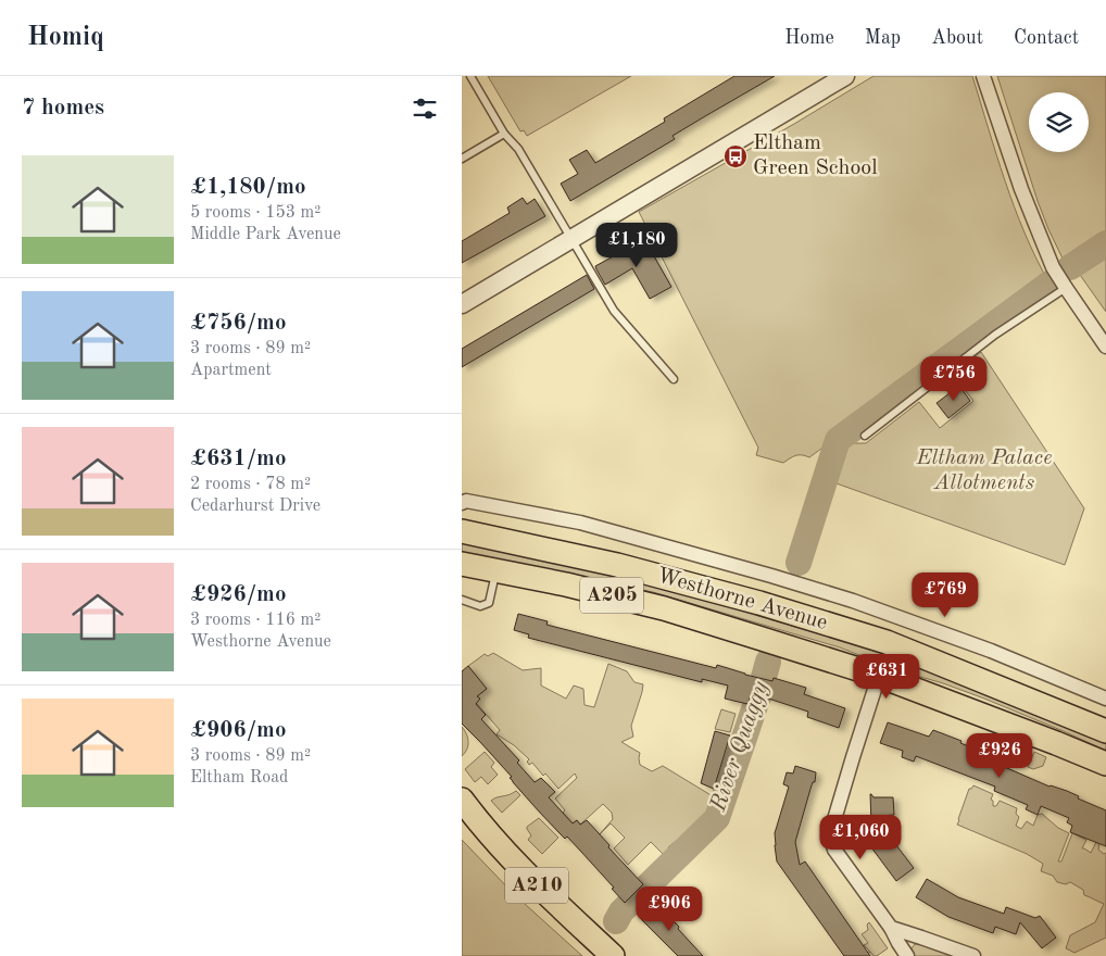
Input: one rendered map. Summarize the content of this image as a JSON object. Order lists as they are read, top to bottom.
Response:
{
  "streets": {
    "highway": ["A205", "Westhorne Avenue", "A210"]
  },
  "water": ["River Quaggy"],
  "parks": ["Eltham Palace Allotments"],
  "places": {
    "bus stop": ["Eltham Green School"]
  },
  "page": {
    "header": "Homiq",
    "nav": [
      "Home",
      "Map",
      "About",
      "Contact"
    ],
    "heading": "7 homes",
    "list": [
      {
        "name": "£1,180/mo",
        "note": "5 rooms · 153 m² · Middle Park Avenue"
      },
      {
        "name": "£756/mo",
        "note": "3 rooms · 89 m² · Apartment"
      },
      {
        "name": "£631/mo",
        "note": "2 rooms · 78 m² · Cedarhurst Drive"
      },
      {
        "name": "£926/mo",
        "note": "3 rooms · 116 m² · Westhorne Avenue"
      },
      {
        "name": "£906/mo",
        "note": "3 rooms · 89 m² · Eltham Road"
      }
    ],
    "price": [
      "£1,180",
      "£756",
      "£769",
      "£631",
      "£926",
      "£1,060",
      "£906"
    ]
  }
}
